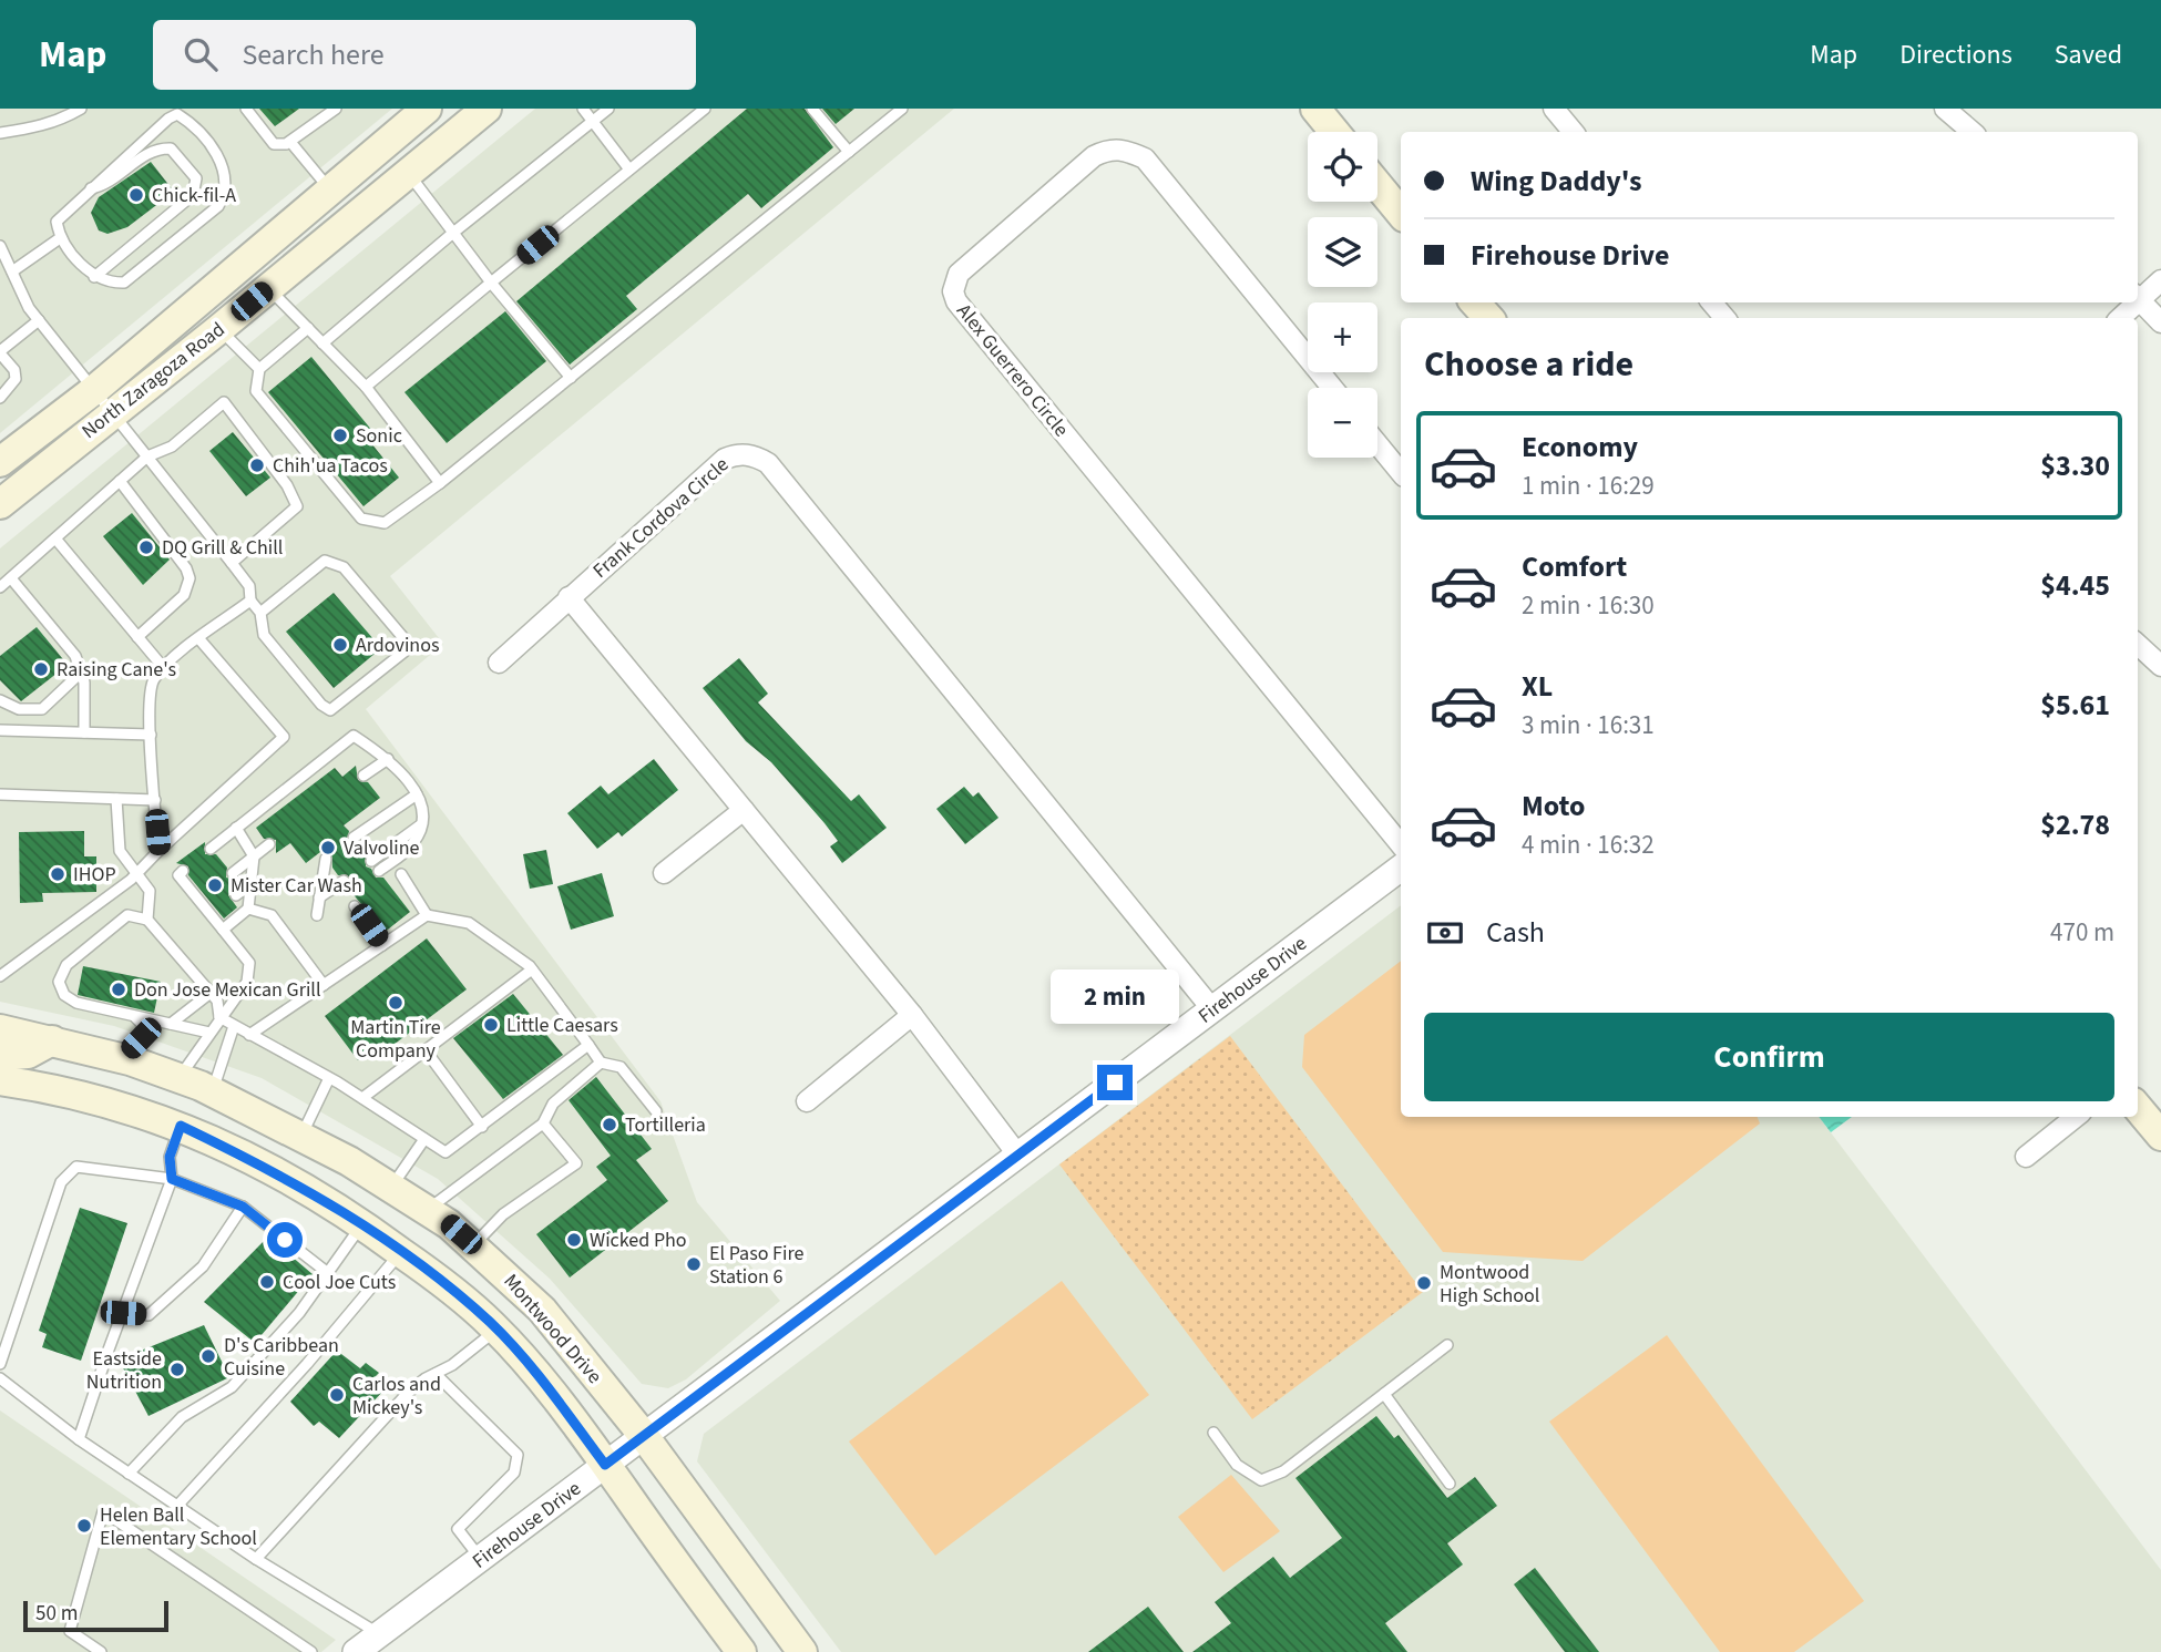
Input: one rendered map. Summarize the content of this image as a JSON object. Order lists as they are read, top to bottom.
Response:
{
  "streets": {
    "main road": ["North Zaragoza Road", "Montwood Drive"],
    "street": ["Alex Guerrero Circle", "Frank Cordova Circle", "Firehouse Drive"]
  },
  "crossings": [
    ["Frank Cordova Circle", "Firehouse Drive"],
    ["Firehouse Drive", "Montwood Drive"]
  ],
  "places": [
    "Chick-fil-A",
    "Sonic",
    "Chih'ua Tacos",
    "DQ Grill & Chill",
    "Ardovinos",
    "Raising Cane's",
    "Valvoline",
    "IHOP",
    "Mister Car Wash",
    "Don Jose Mexican Grill",
    "Martin Tire Company",
    "Little Caesars",
    "Tortilleria",
    "Wicked Pho",
    "El Paso Fire Station 6",
    "Cool Joe Cuts",
    "Montwood High School",
    "D's Caribbean Cuisine",
    "Eastside Nutrition",
    "Carlos and Mickey's",
    "Helen Ball Elementary School"
  ],
  "scale_bar": "50 m",
  "page": {
    "header": "Map",
    "search": "Search here",
    "nav": ["Map", "Directions", "Saved"],
    "map_buttons": ["+", "−"],
    "banner": ["Wing Daddy's", "Firehouse Drive"],
    "heading": "Choose a ride",
    "list": [
      {
        "name": "Economy",
        "note": "1 min · 16:29",
        "value": "$3.30"
      },
      {
        "name": "Comfort",
        "note": "2 min · 16:30",
        "value": "$4.45"
      },
      {
        "name": "XL",
        "note": "3 min · 16:31",
        "value": "$5.61"
      },
      {
        "name": "Moto",
        "note": "4 min · 16:32",
        "value": "$2.78"
      }
    ],
    "pay": ["Cash", "470 m"],
    "bubble": "2 min",
    "buttons": "Confirm",
    "scale": "50 m"
  }
}
